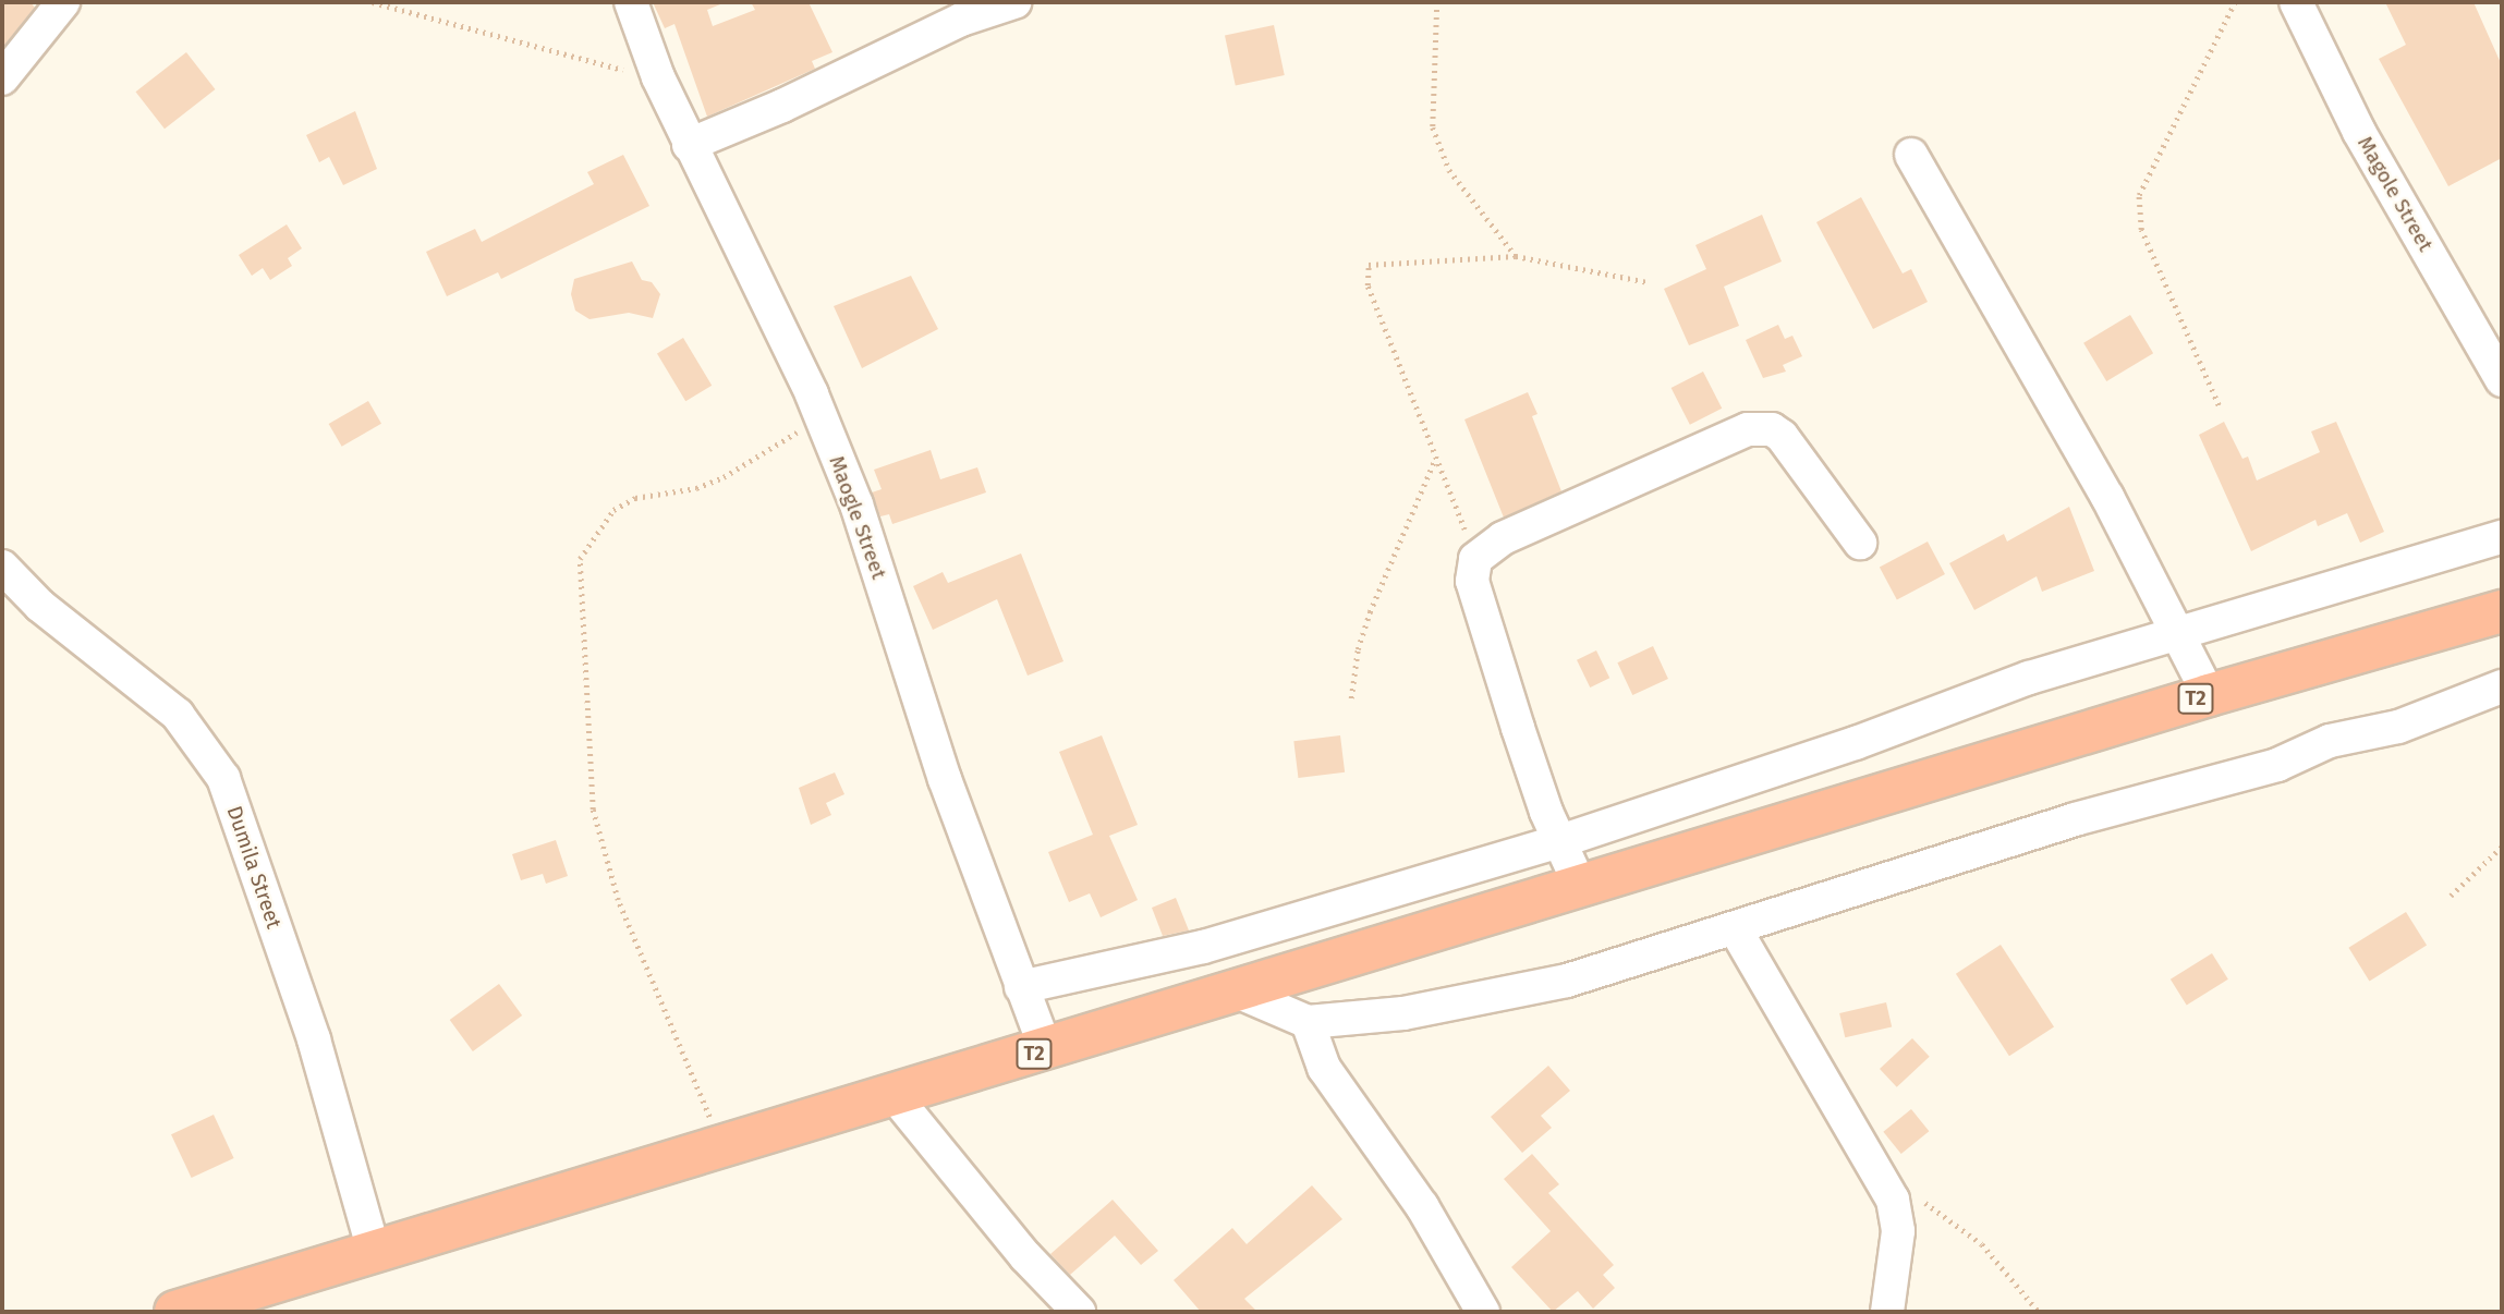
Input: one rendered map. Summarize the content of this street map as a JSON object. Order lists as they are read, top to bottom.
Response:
{
  "streets": {
    "highway": ["T2"],
    "street": ["Magole Street", "Maogle Street", "Dumila Street"]
  },
  "crossings": [
    ["Maogle Street", "T2"],
    ["T2", "Dumila Street"]
  ]
}
